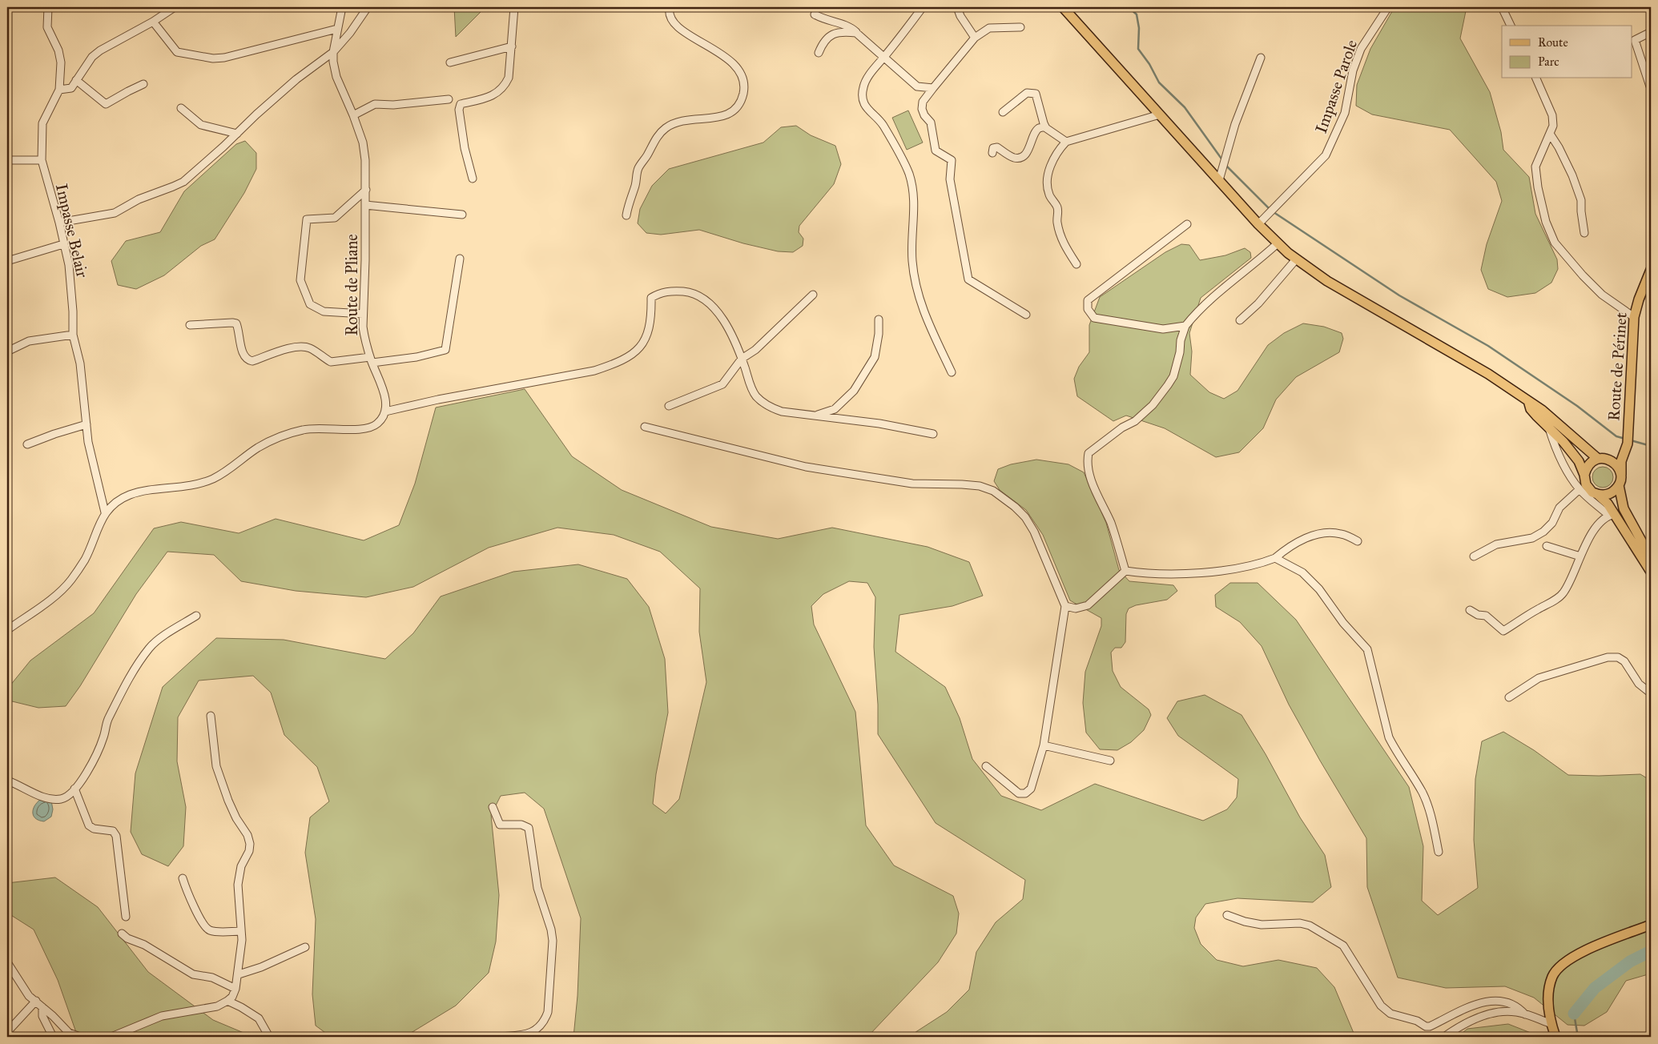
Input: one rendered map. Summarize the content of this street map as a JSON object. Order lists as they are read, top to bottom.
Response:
{
  "streets": {
    "main road": ["Route de Périnet"],
    "street": ["Impasse Parole", "Impasse Belair", "Route de Pliane"]
  },
  "legend": ["Route", "Parc"]
}
